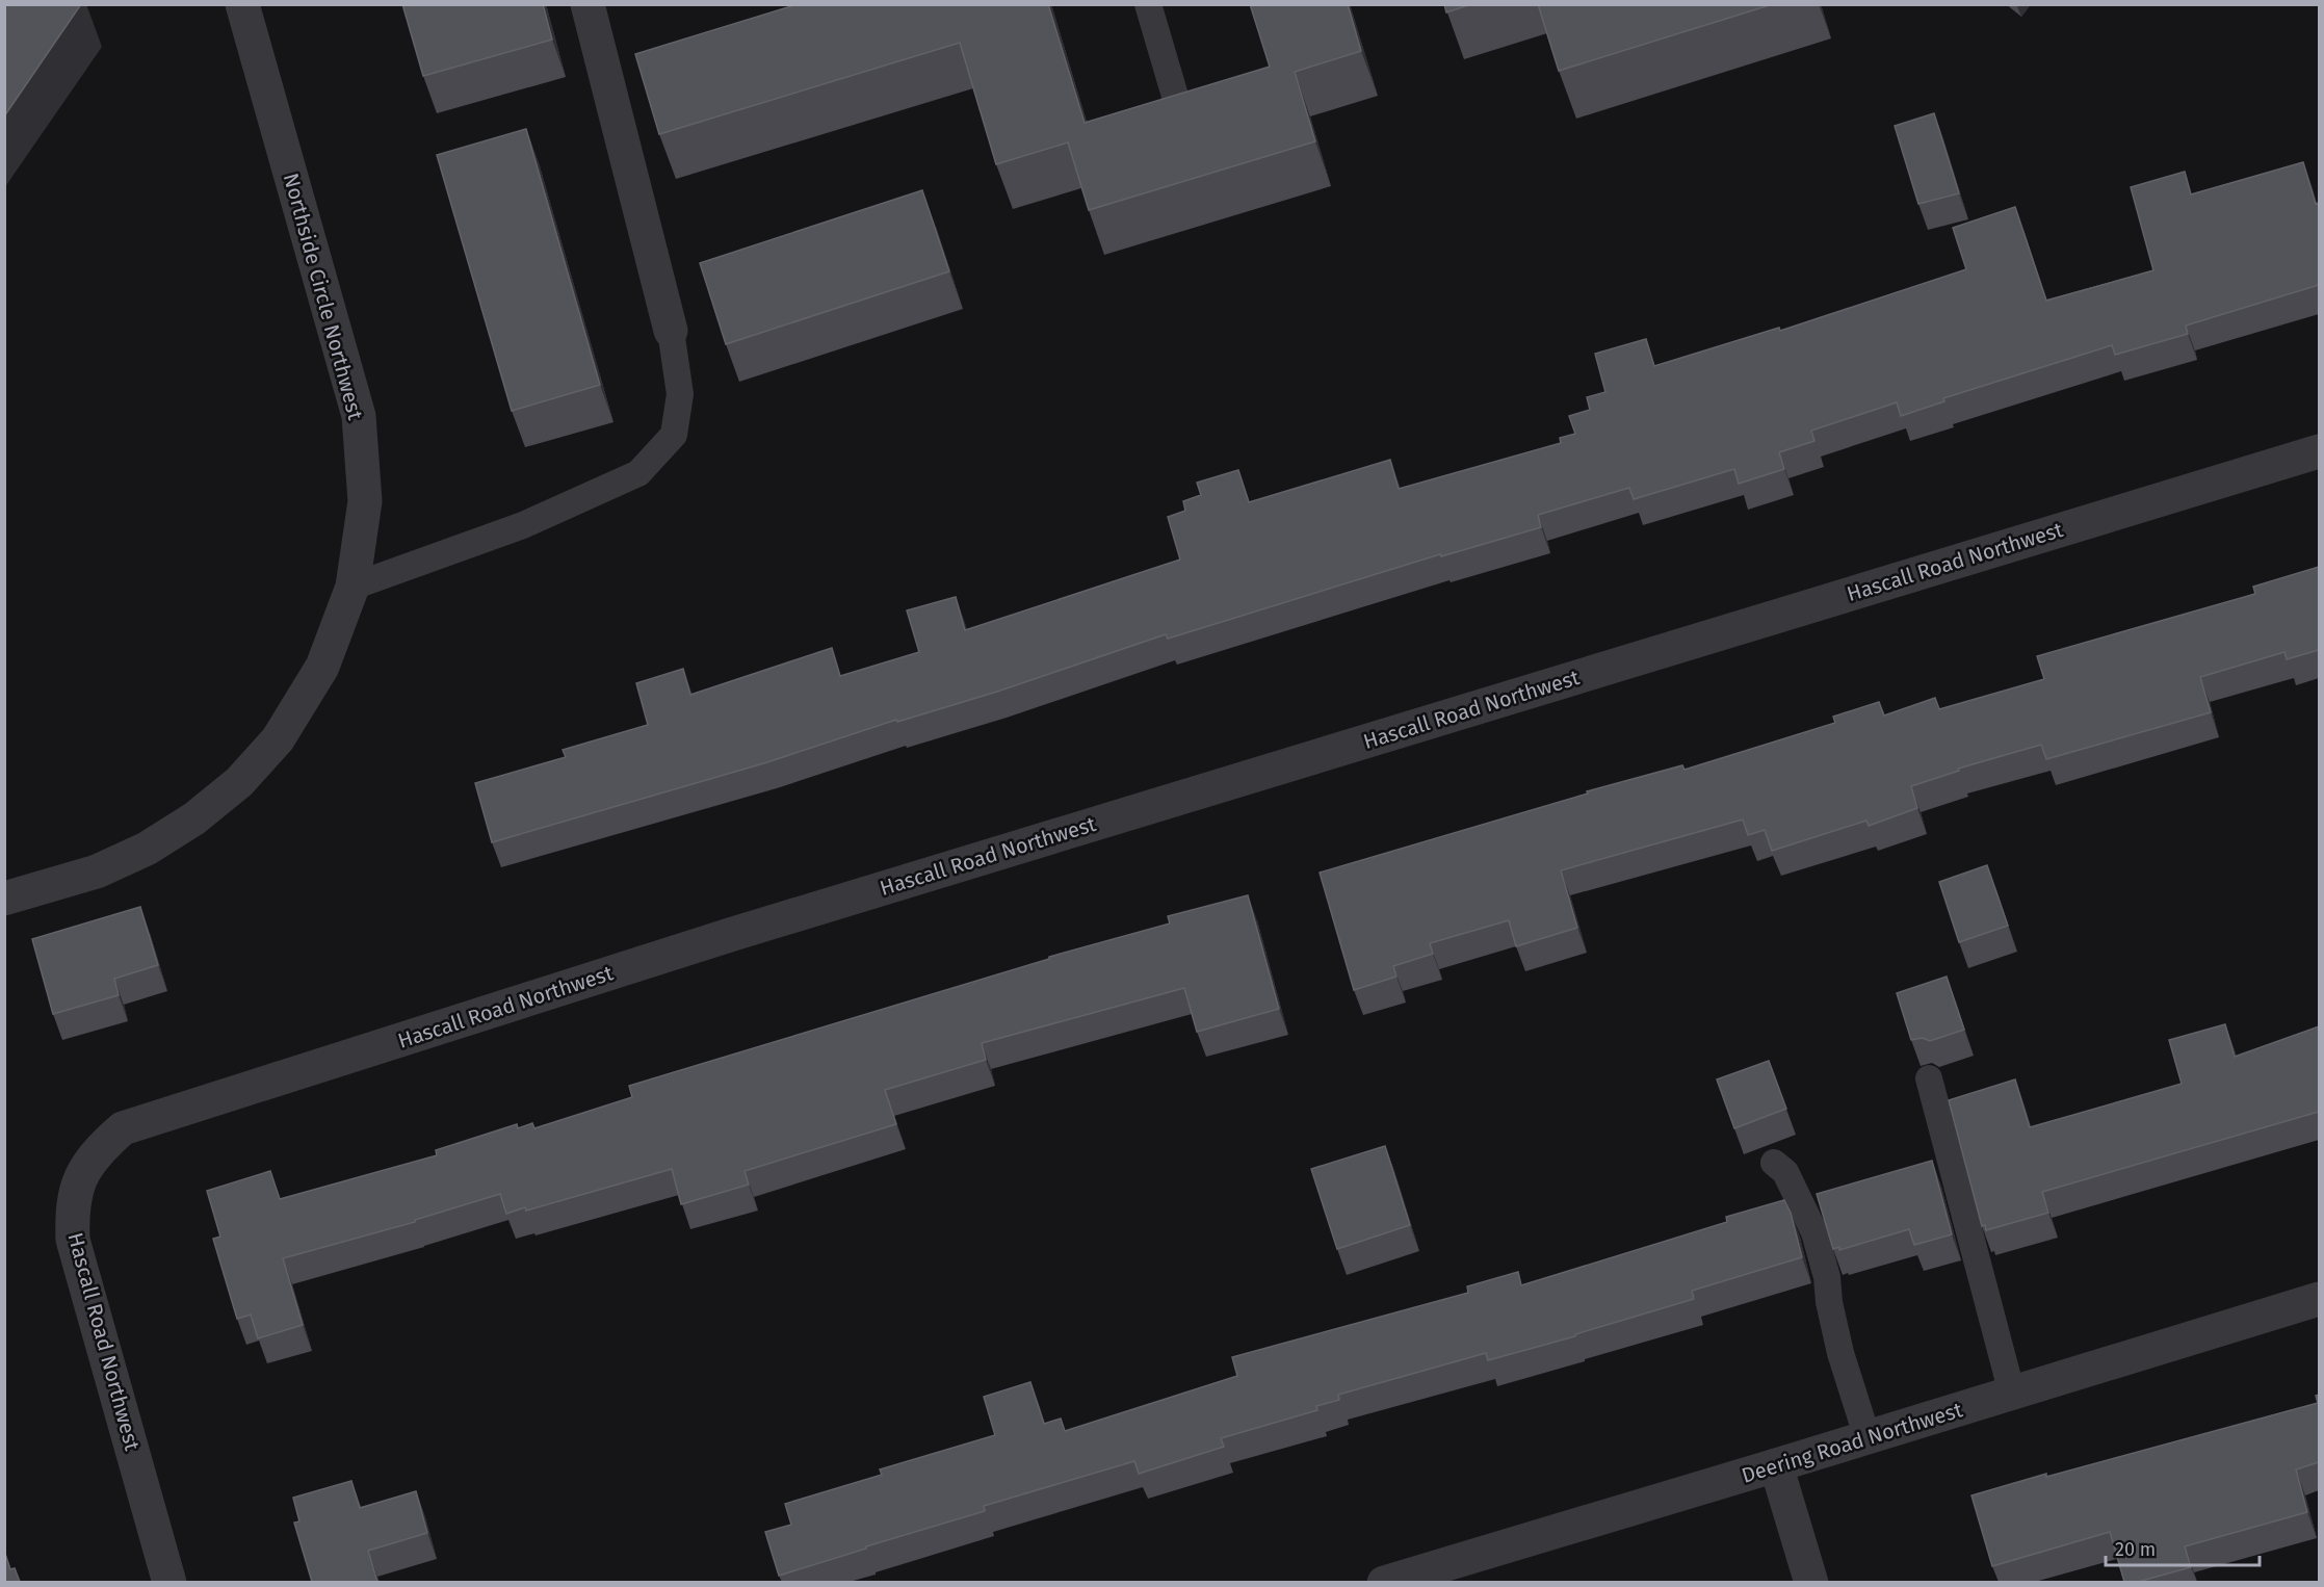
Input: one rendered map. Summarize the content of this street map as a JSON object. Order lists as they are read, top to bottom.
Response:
{
  "streets": {
    "street": ["Northside Circle Northwest", "Hascall Road Northwest", "Deering Road Northwest"]
  },
  "scale_bar": "20 m"
}
